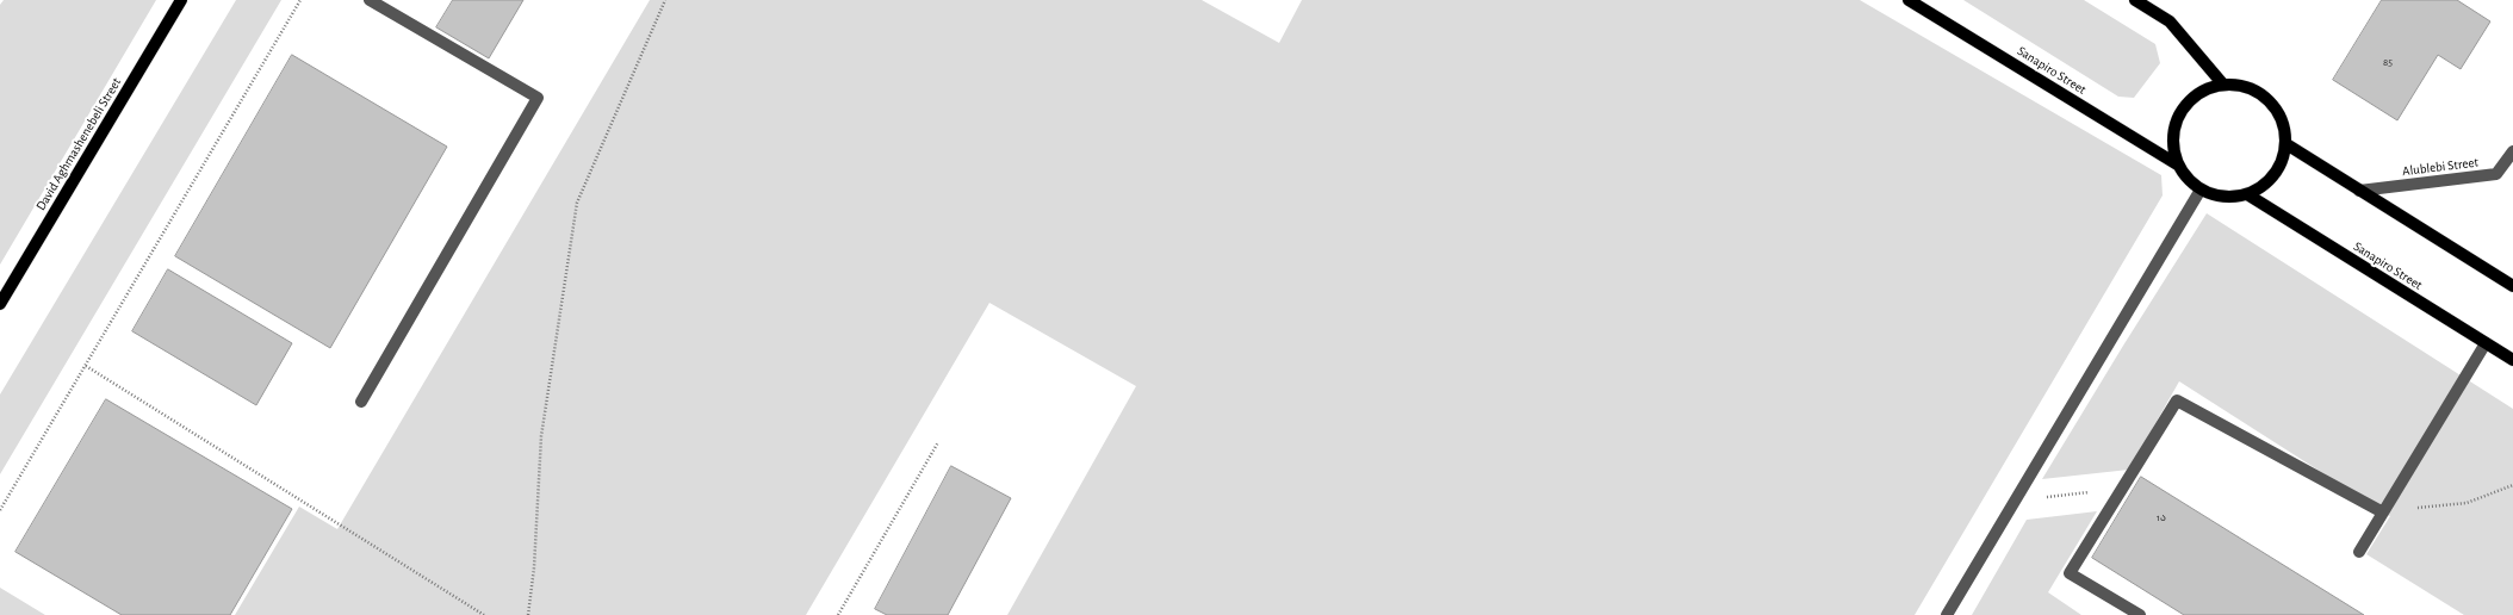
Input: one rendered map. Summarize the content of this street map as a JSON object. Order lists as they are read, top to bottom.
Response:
{
  "streets": {
    "main road": ["Sanapiro Street", "David Aghmashenebeli Street"],
    "street": ["Alublebi Street"]
  },
  "house_numbers": ["85", "1ა"]
}
